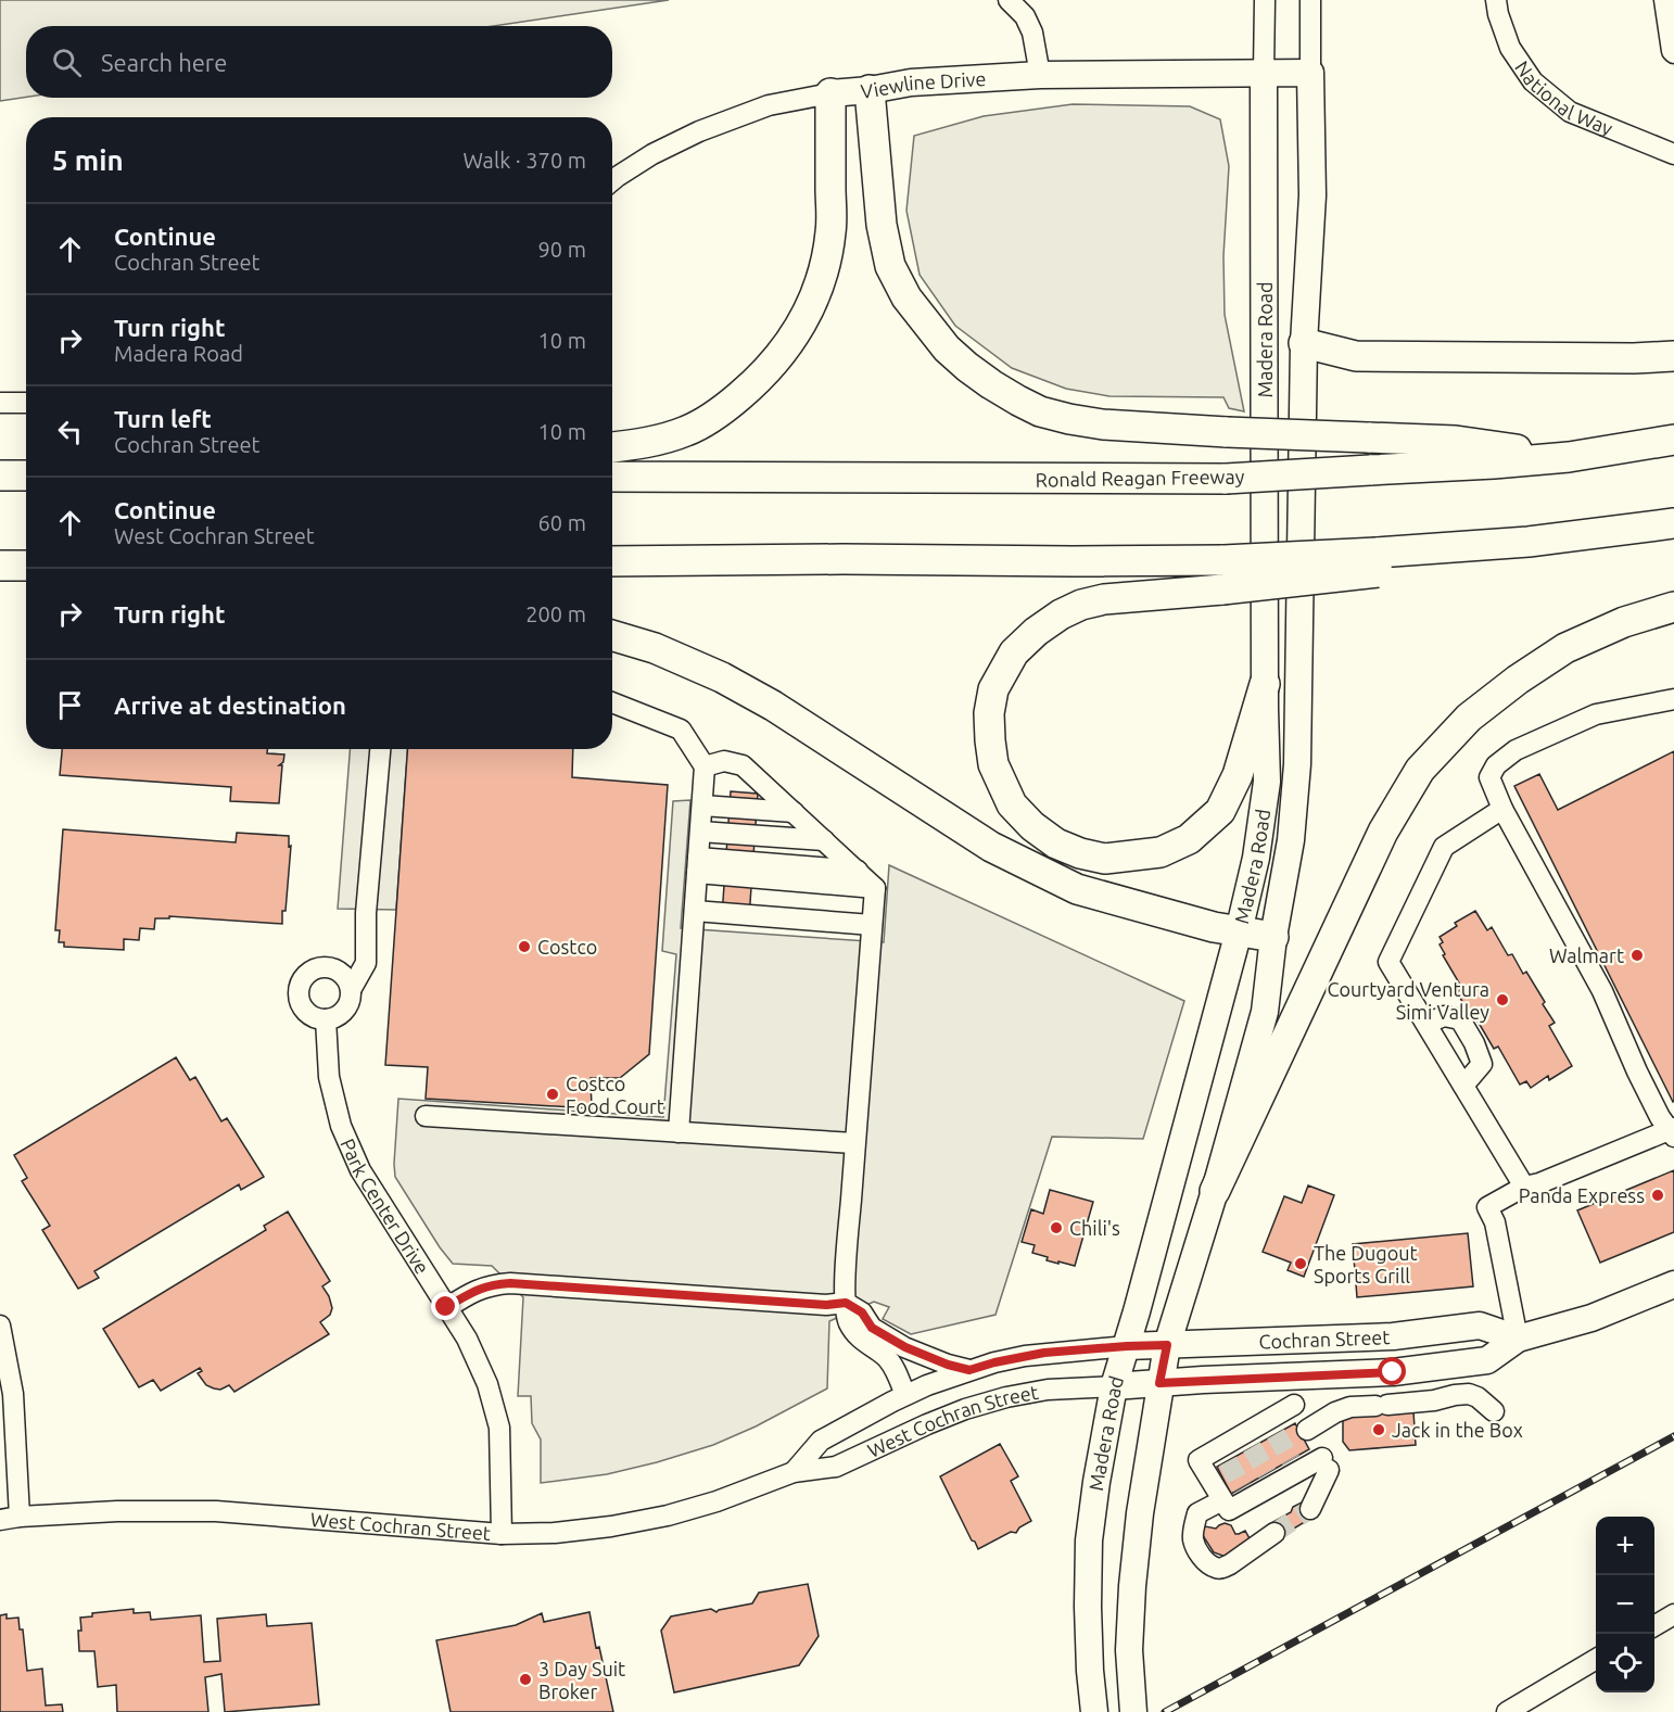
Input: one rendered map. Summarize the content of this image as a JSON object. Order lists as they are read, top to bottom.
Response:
{
  "streets": {
    "highway": ["Ronald Reagan Freeway"],
    "main road": ["Viewline Drive", "Madera Road", "Cochran Street"],
    "street": ["National Way", "Park Center Drive", "West Cochran Street"]
  },
  "crossings": [
    ["Viewline Drive", "Madera Road"],
    ["Madera Road", "Cochran Street"],
    ["Madera Road", "West Cochran Street"],
    ["Park Center Drive", "West Cochran Street"],
    ["Cochran Street", "West Cochran Street"]
  ],
  "places": [
    "Costco",
    "Walmart",
    "Courtyard Ventura Simi Valley",
    "Costco Food Court",
    "Panda Express",
    "Chili's",
    "The Dugout Sports Grill",
    "Jack in the Box",
    "3 Day Suit Broker"
  ],
  "page": {
    "search": "Search here",
    "heading": ["5 min", "Walk · 370 m"],
    "list": [
      ["Continue", "Cochran Street", "90 m"],
      ["Turn right", "Madera Road", "10 m"],
      ["Turn left", "Cochran Street", "10 m"],
      ["Continue", "West Cochran Street", "60 m"],
      ["Turn right", "200 m"],
      "Arrive at destination"
    ],
    "map_buttons": ["+", "−"]
  }
}
